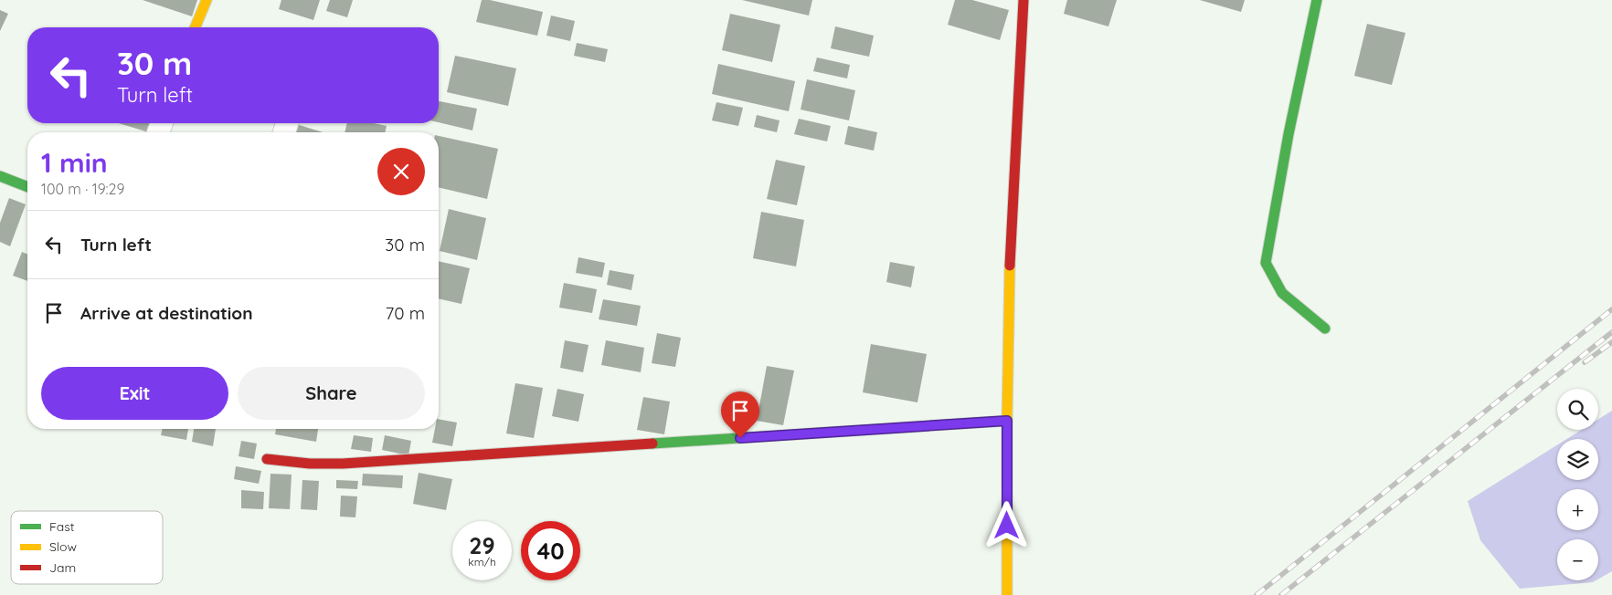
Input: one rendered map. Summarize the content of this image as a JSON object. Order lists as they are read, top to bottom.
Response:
{
  "legend": ["Fast", "Slow", "Jam"],
  "page": {
    "turn": ["30 m", "Turn left"],
    "heading": ["1 min", "100 m · 19:29"],
    "list": [
      {
        "name": "Turn left",
        "value": "30 m"
      },
      {
        "name": "Arrive at destination",
        "value": "70 m"
      }
    ],
    "buttons": ["Exit", "Share"],
    "map_buttons": ["+", "−"],
    "speed": "29 km/h",
    "limit": "40"
  }
}
